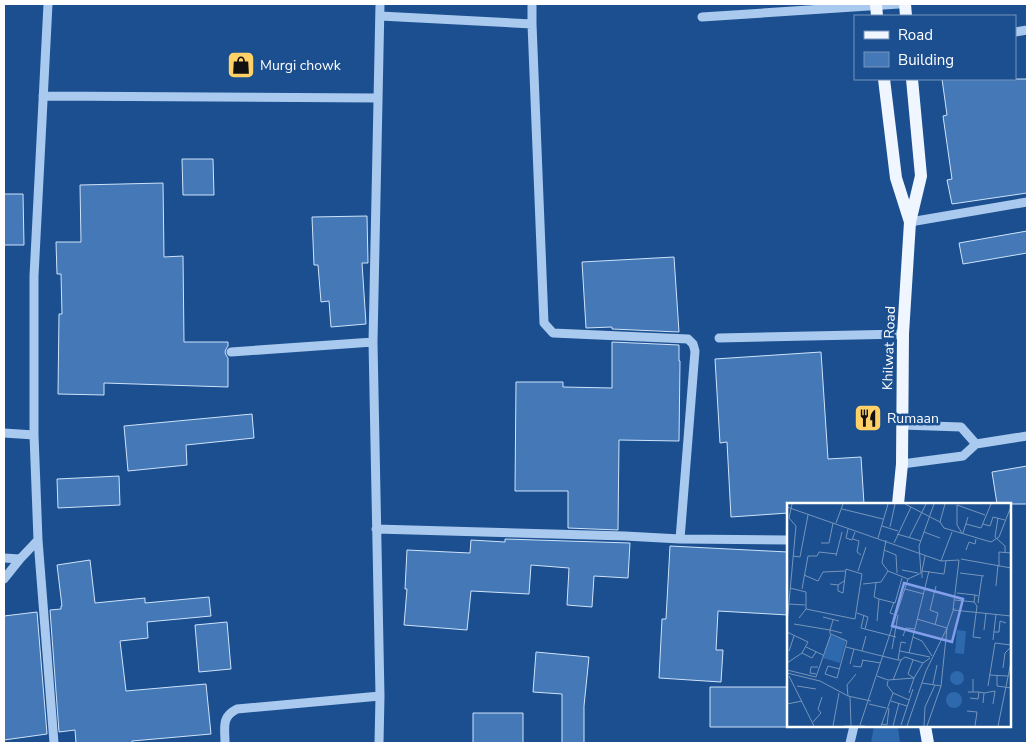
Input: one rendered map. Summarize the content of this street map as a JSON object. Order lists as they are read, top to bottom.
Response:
{
  "streets": {
    "main road": ["Khilwat Road"]
  },
  "places": {
    "shop": ["Murgi chowk"],
    "restaurant": ["Rumaan"]
  },
  "legend": ["Road", "Building"]
}
